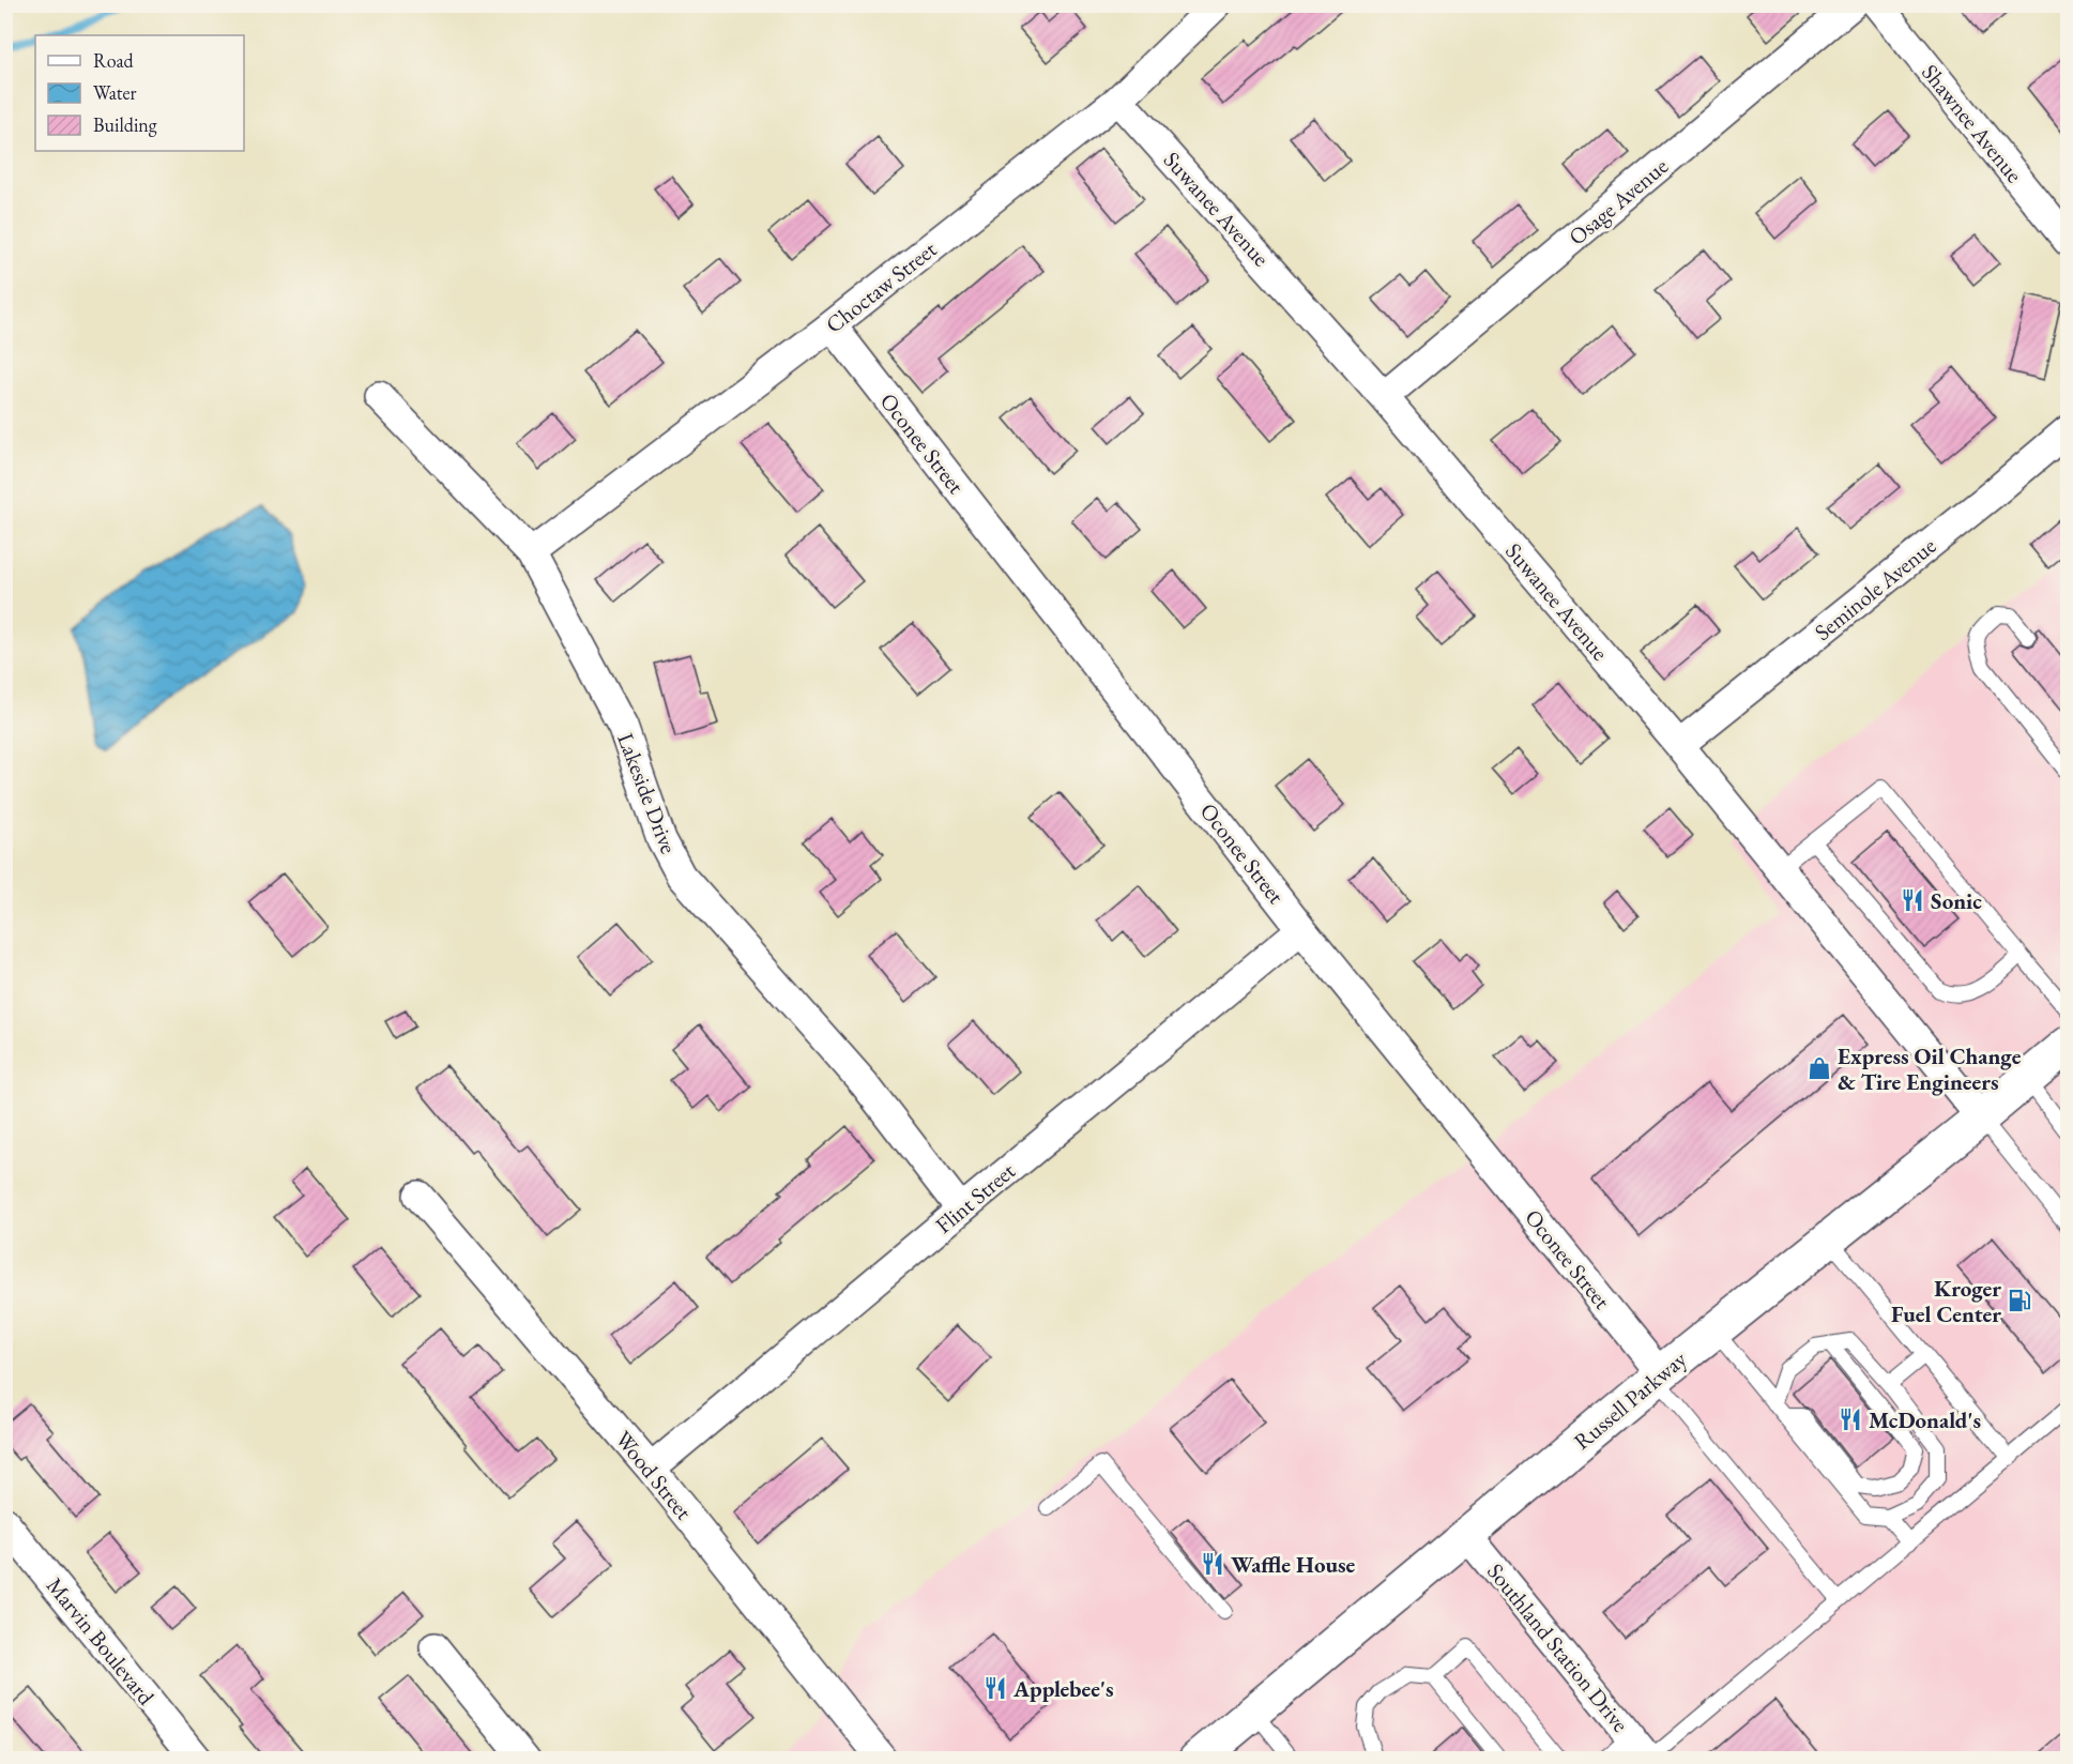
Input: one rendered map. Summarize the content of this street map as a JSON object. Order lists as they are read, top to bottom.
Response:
{
  "streets": {
    "main road": ["Russell Parkway"],
    "street": [
      "Shawnee Avenue",
      "Osage Avenue",
      "Suwanee Avenue",
      "Choctaw Street",
      "Oconee Street",
      "Seminole Avenue",
      "Lakeside Drive",
      "Flint Street",
      "Wood Street",
      "Marvin Boulevard",
      "Southland Station Drive"
    ]
  },
  "crossings": [
    ["Osage Avenue", "Suwanee Avenue"],
    ["Suwanee Avenue", "Choctaw Street"],
    ["Suwanee Avenue", "Seminole Avenue"],
    ["Suwanee Avenue", "Russell Parkway"],
    ["Choctaw Street", "Oconee Street"],
    ["Choctaw Street", "Lakeside Drive"],
    ["Oconee Street", "Flint Street"],
    ["Oconee Street", "Russell Parkway"],
    ["Lakeside Drive", "Flint Street"],
    ["Flint Street", "Wood Street"],
    ["Russell Parkway", "Southland Station Drive"]
  ],
  "places": {
    "restaurant": [
      "Sonic",
      "McDonald's",
      "Waffle House",
      "Applebee's"
    ],
    "shop": ["Express Oil Change & Tire Engineers"],
    "fuel station": ["Kroger Fuel Center"]
  },
  "legend": ["Road", "Water", "Building"]
}
